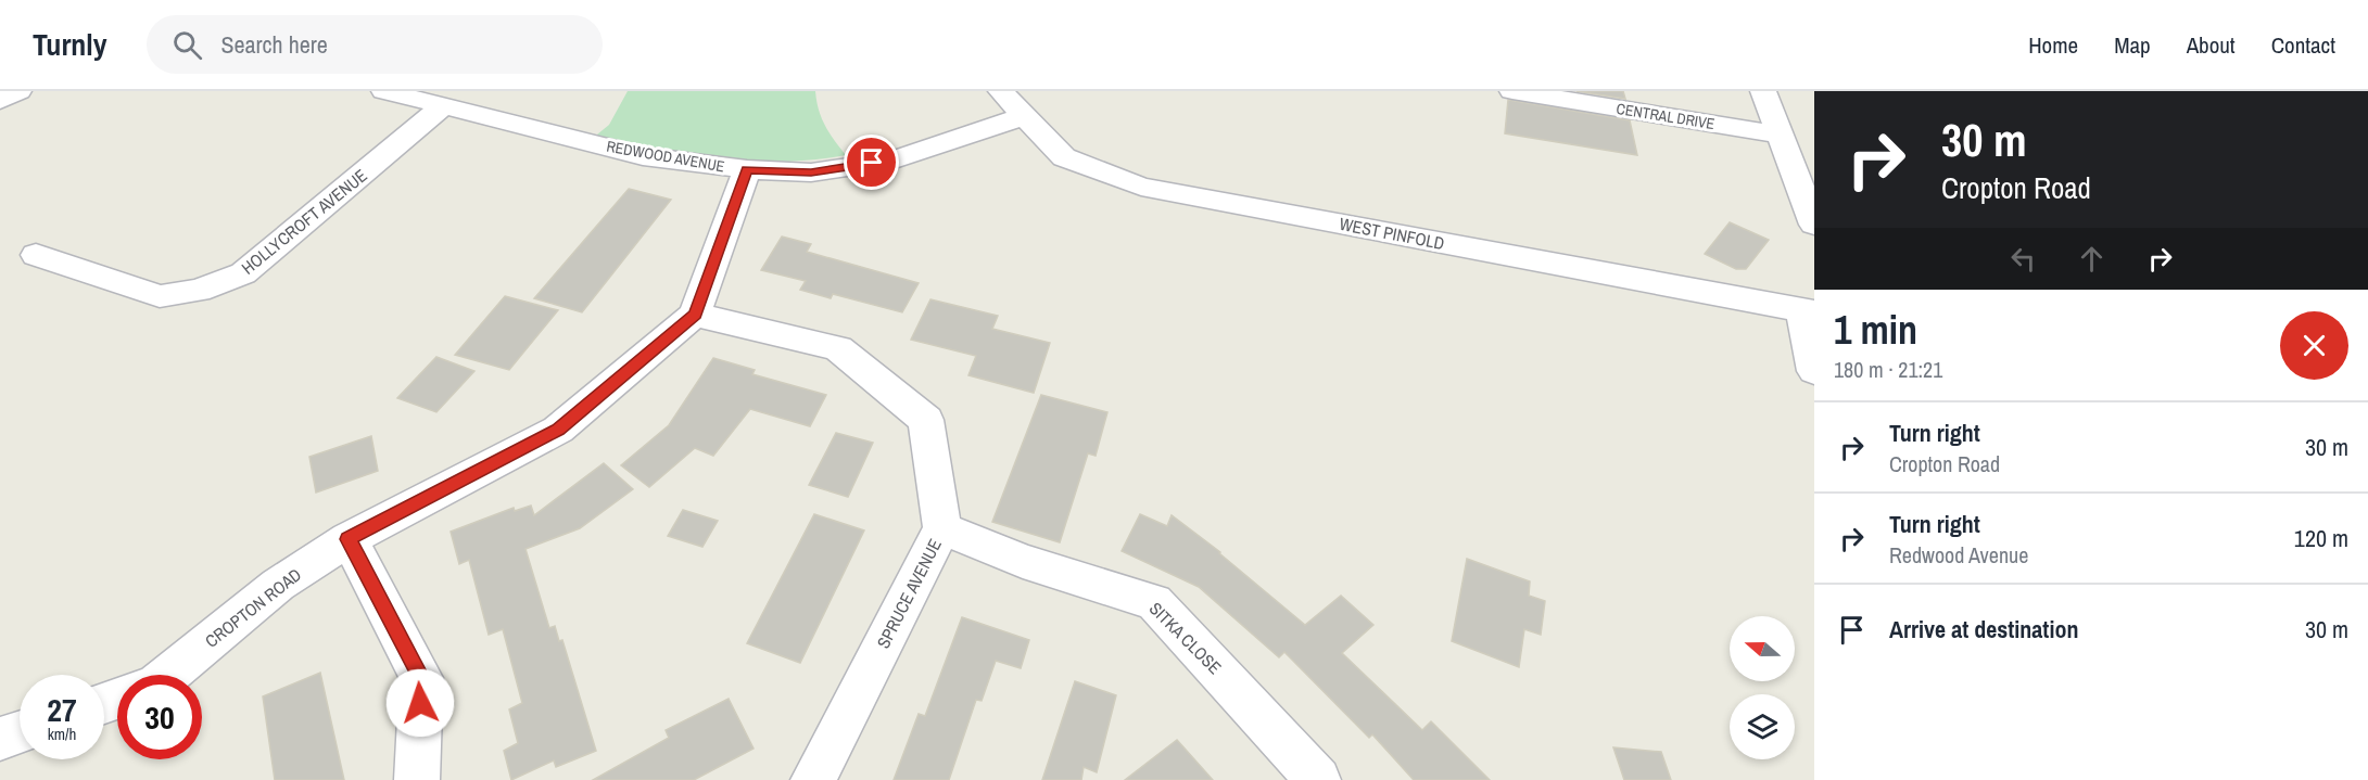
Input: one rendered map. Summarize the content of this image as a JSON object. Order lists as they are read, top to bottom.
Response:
{
  "streets": {
    "street": [
      "CENTRAL DRIVE",
      "REDWOOD AVENUE",
      "HOLLYCROFT AVENUE",
      "WEST PINFOLD",
      "SPRUCE AVENUE",
      "CROPTON ROAD",
      "SITKA CLOSE"
    ]
  },
  "crossings": [
    ["REDWOOD AVENUE", "HOLLYCROFT AVENUE"],
    ["REDWOOD AVENUE", "WEST PINFOLD"],
    ["SPRUCE AVENUE", "CROPTON ROAD"],
    ["SPRUCE AVENUE", "SITKA CLOSE"]
  ],
  "north": "left",
  "page": {
    "header": "Turnly",
    "search": "Search here",
    "nav": [
      "Home",
      "Map",
      "About",
      "Contact"
    ],
    "turn": ["30 m", "Cropton Road"],
    "heading": ["1 min", "180 m · 21:21"],
    "list": [
      {
        "name": "Turn right",
        "note": "Cropton Road",
        "value": "30 m"
      },
      {
        "name": "Turn right",
        "note": "Redwood Avenue",
        "value": "120 m"
      },
      {
        "name": "Arrive at destination",
        "value": "30 m"
      }
    ],
    "speed": "27 km/h",
    "limit": "30"
  }
}
